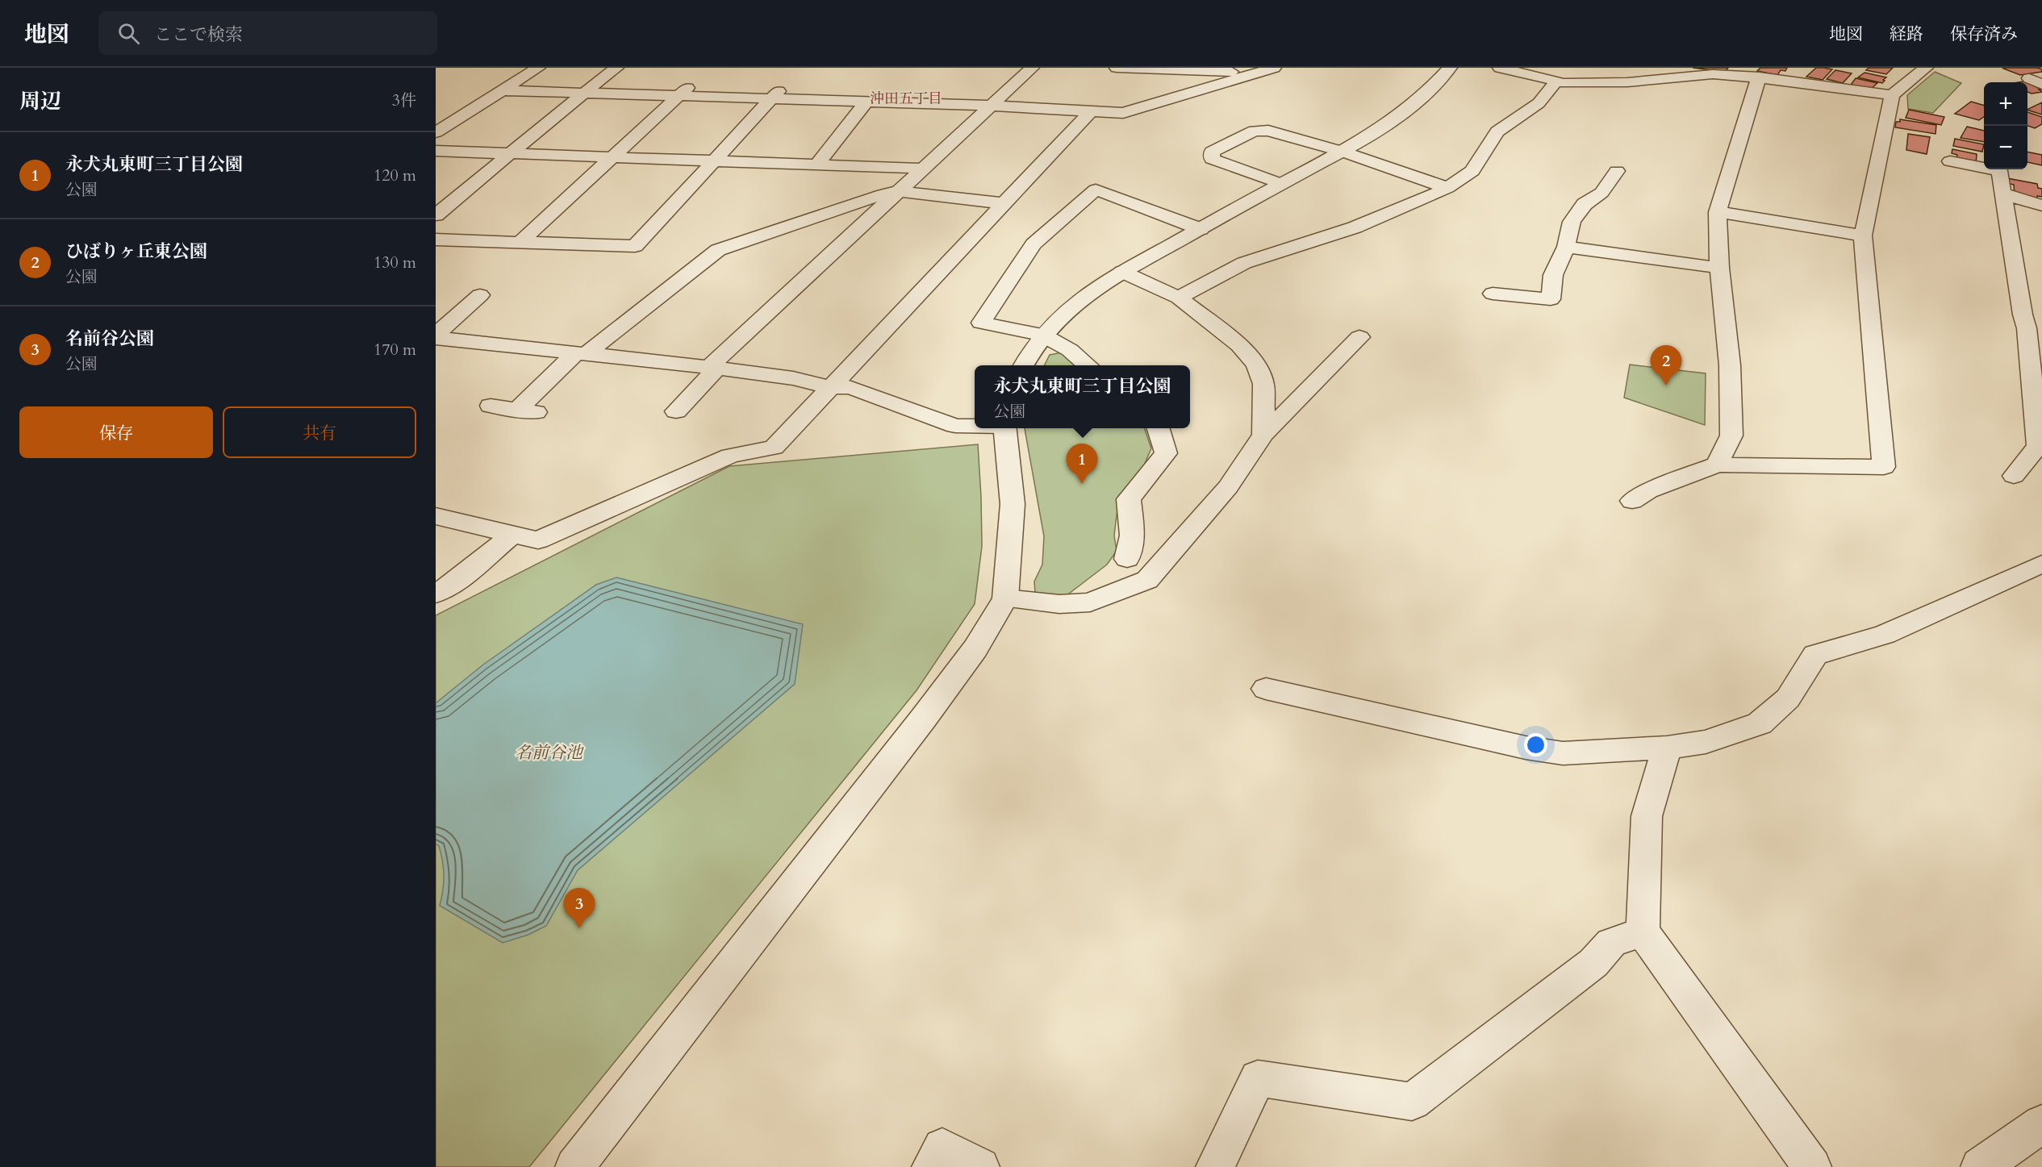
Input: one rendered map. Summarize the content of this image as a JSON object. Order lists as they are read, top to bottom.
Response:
{
  "districts": ["沖田五丁目"],
  "water": ["名前谷池"],
  "page": {
    "header": "地図",
    "search": "ここで検索",
    "nav": ["地図", "経路", "保存済み"],
    "heading": ["周辺", "3件"],
    "map_buttons": ["+", "−"],
    "list": [
      {
        "mark": "1",
        "name": "永犬丸東町三丁目公園",
        "note": "公園",
        "value": "120 m"
      },
      {
        "mark": "2",
        "name": "ひばりヶ丘東公園",
        "note": "公園",
        "value": "130 m"
      },
      {
        "mark": "3",
        "name": "名前谷公園",
        "note": "公園",
        "value": "170 m"
      }
    ],
    "pins": ["2", "1", "3"],
    "popup": ["永犬丸東町三丁目公園", "公園"],
    "buttons": ["保存", "共有"]
  }
}
